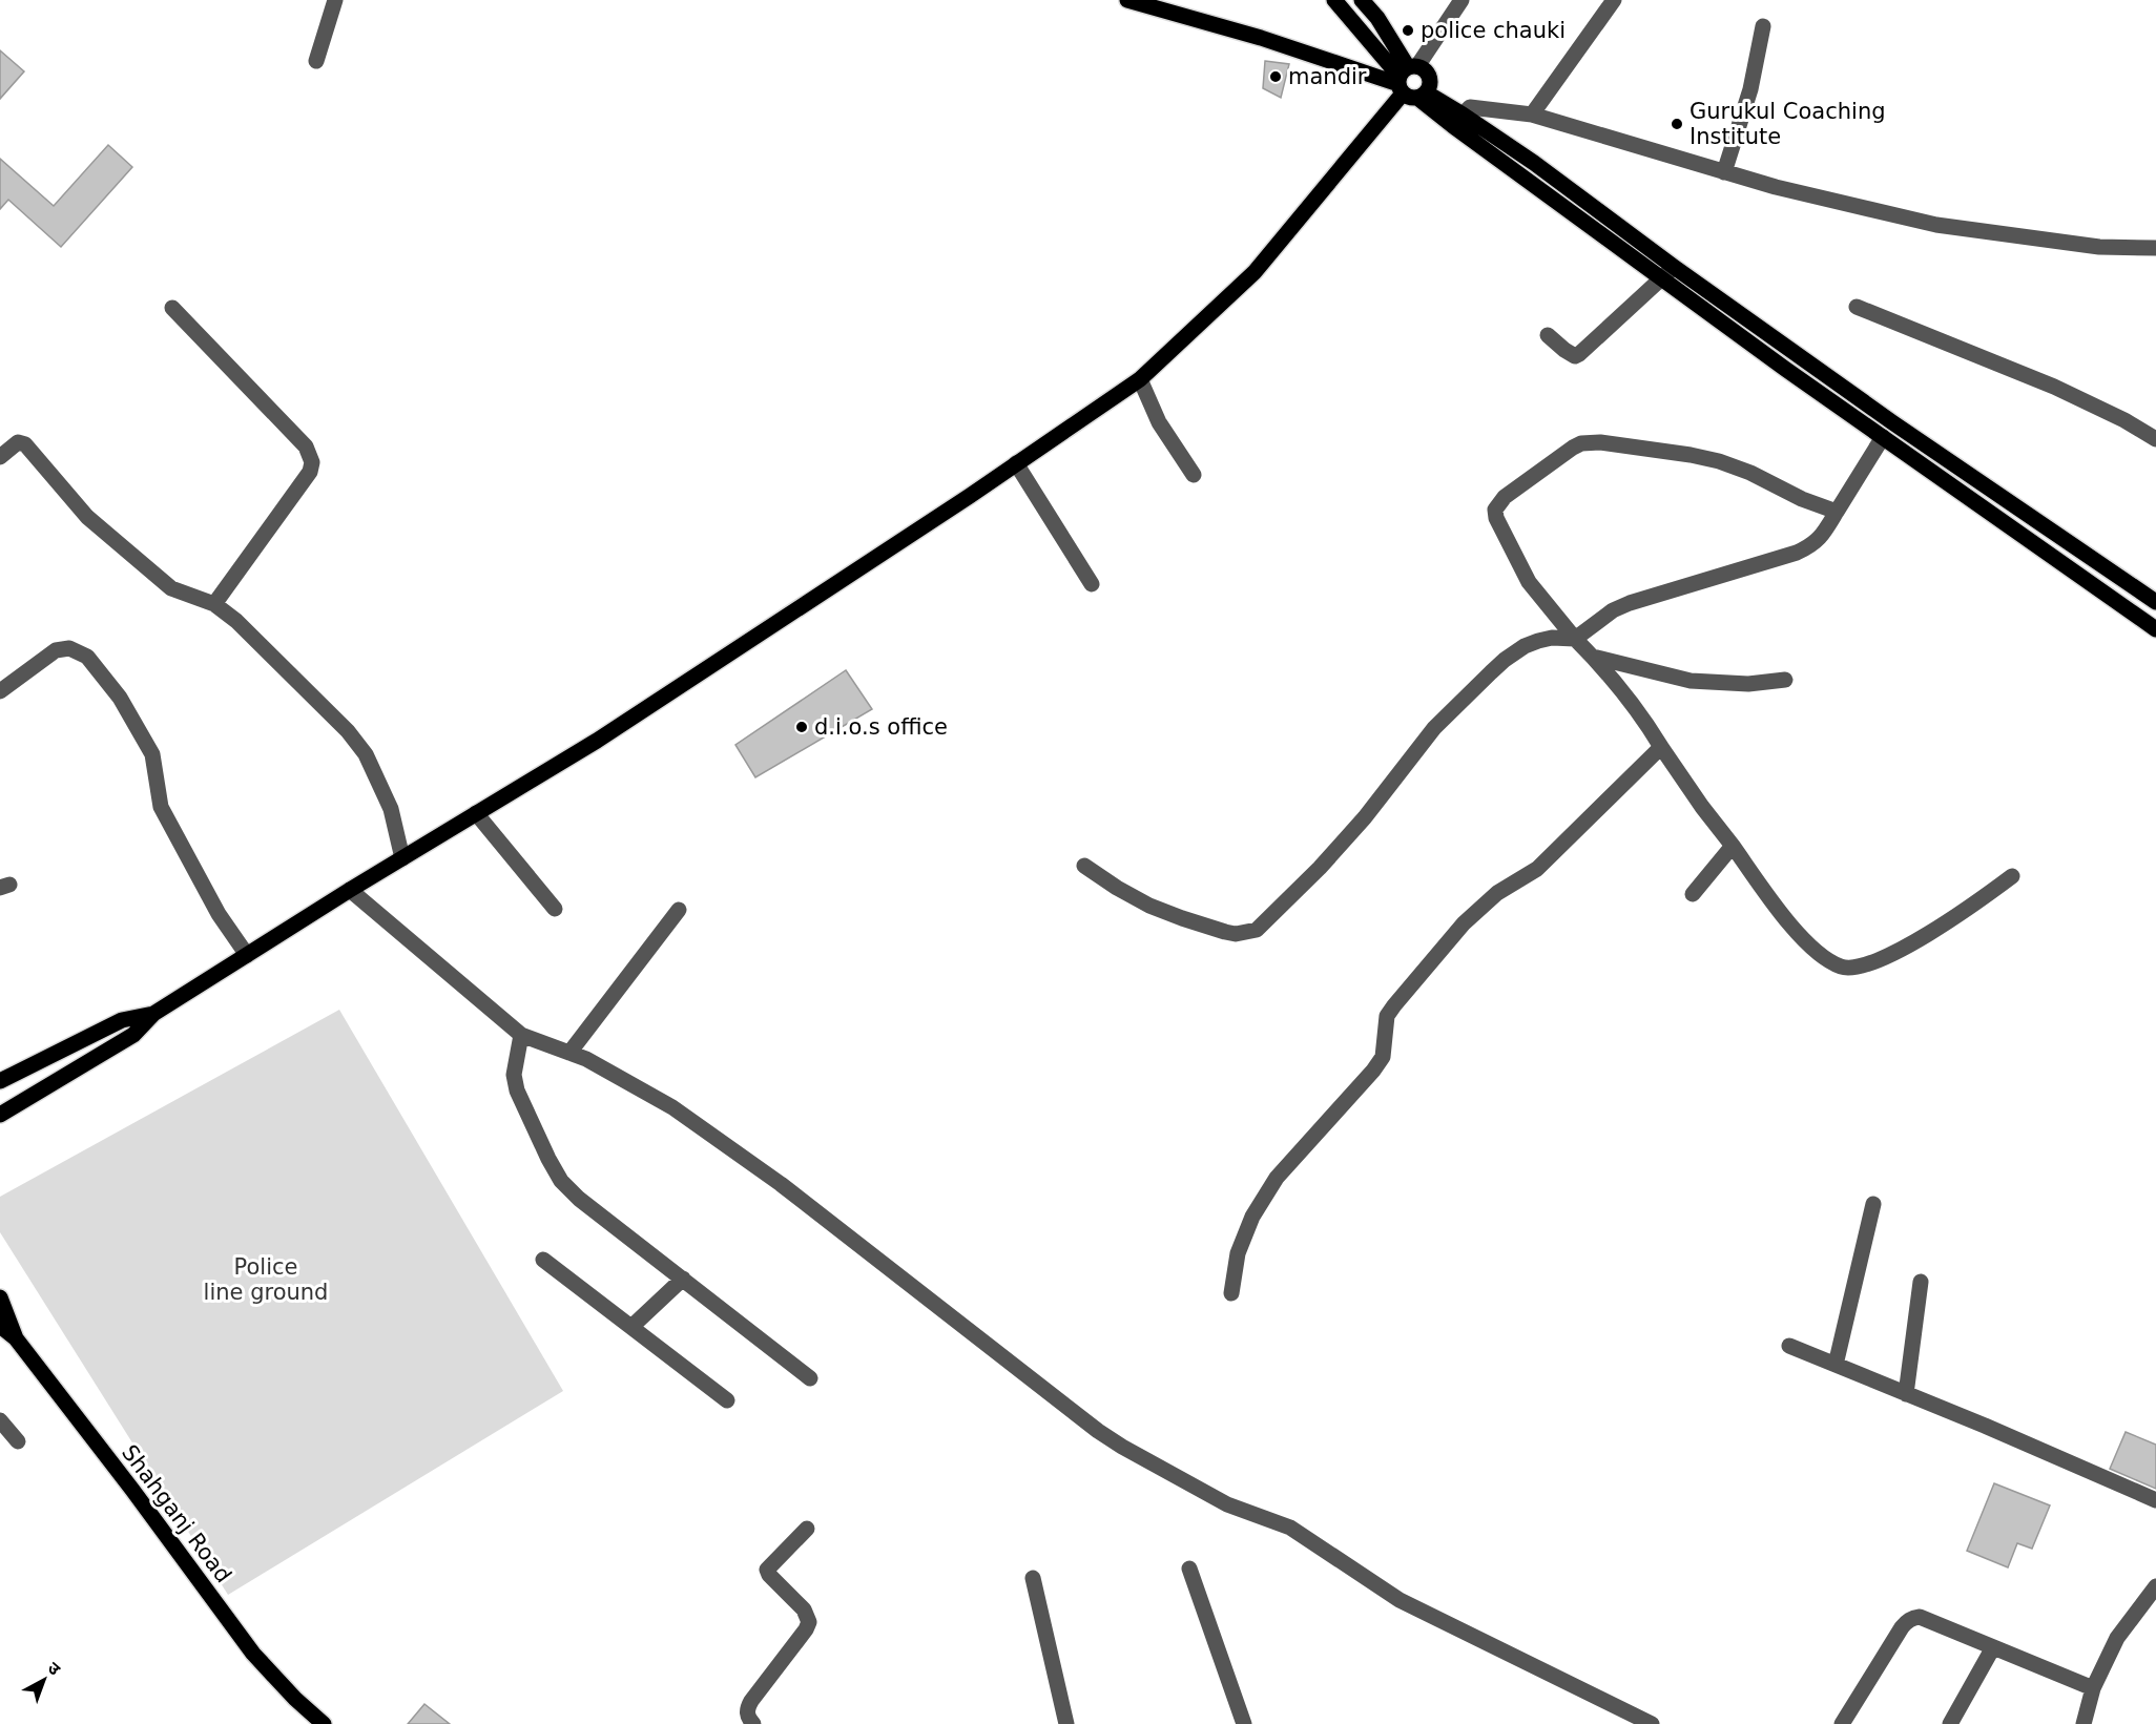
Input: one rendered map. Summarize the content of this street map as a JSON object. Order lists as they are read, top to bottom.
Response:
{
  "streets": {
    "main road": ["Shahganj Road"]
  },
  "parks": ["Police line ground"],
  "places": [
    "police chauki",
    "mandir",
    "Gurukul Coaching Institute",
    "d.i.o.s office"
  ],
  "north": "top right"
}
